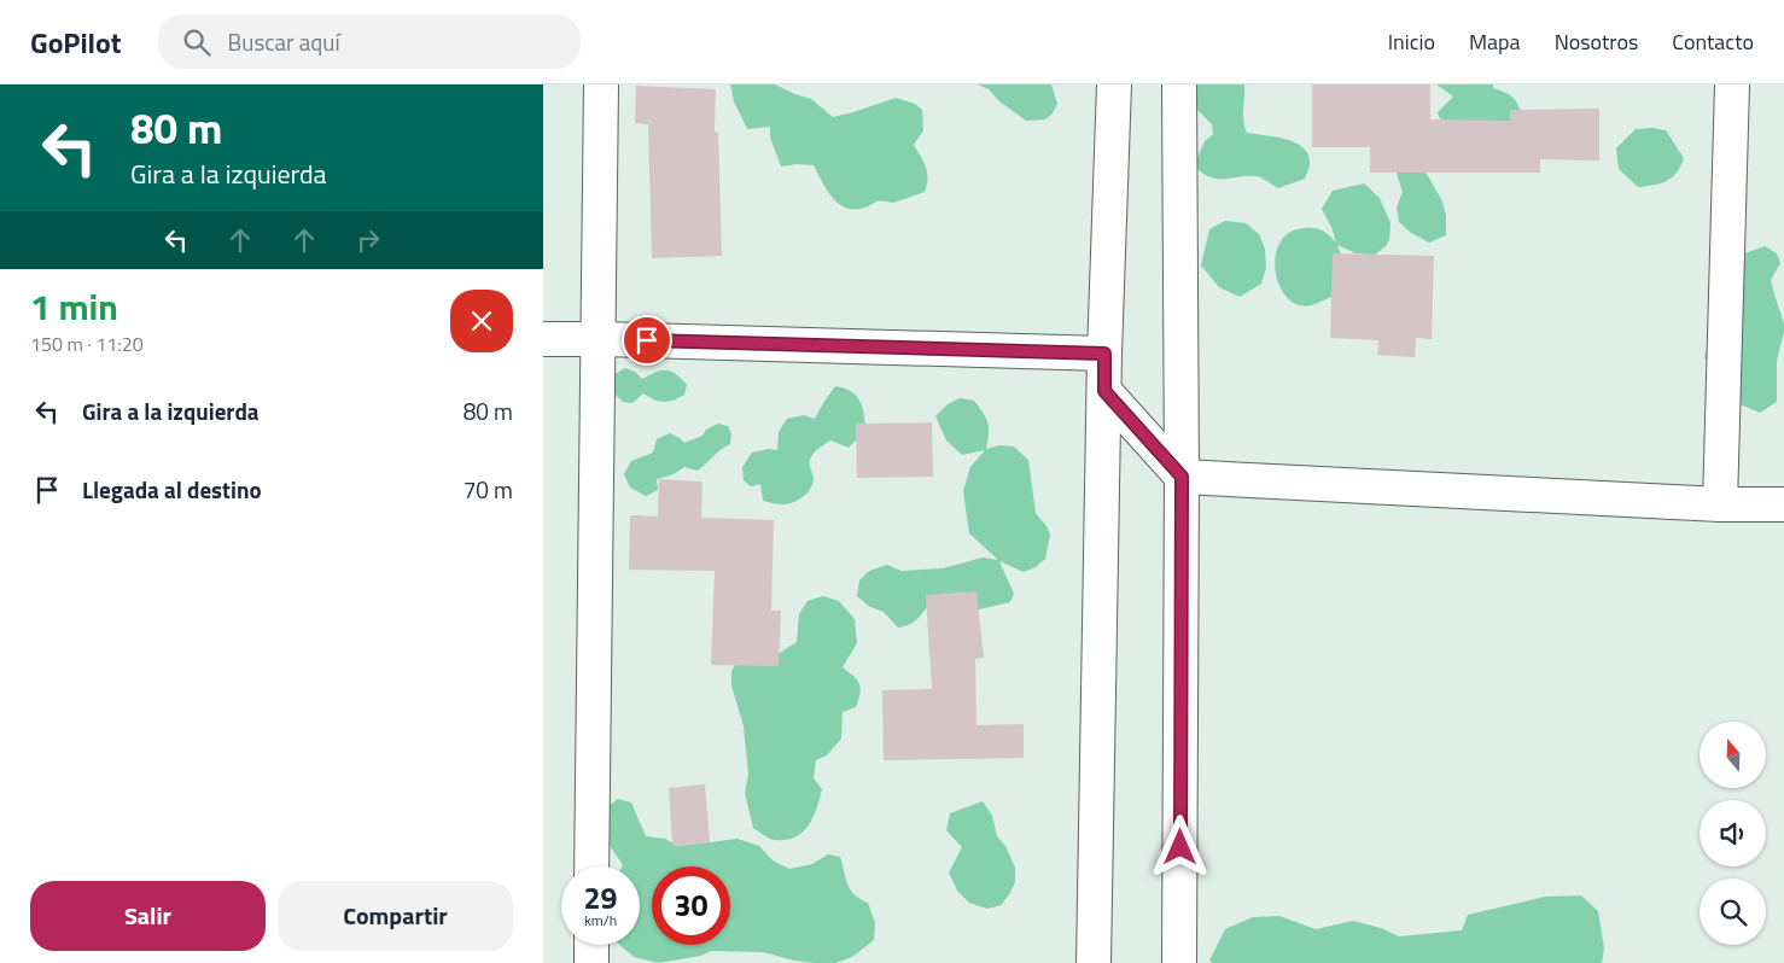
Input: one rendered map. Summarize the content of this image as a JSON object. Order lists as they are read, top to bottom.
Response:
{
  "north": "top",
  "page": {
    "header": "GoPilot",
    "search": "Buscar aquí",
    "nav": [
      "Inicio",
      "Mapa",
      "Nosotros",
      "Contacto"
    ],
    "turn": ["80 m", "Gira a la izquierda"],
    "heading": ["1 min", "150 m · 11:20"],
    "list": [
      {
        "name": "Gira a la izquierda",
        "value": "80 m"
      },
      {
        "name": "Llegada al destino",
        "value": "70 m"
      }
    ],
    "speed": "29 km/h",
    "limit": "30",
    "buttons": ["Salir", "Compartir"]
  }
}
